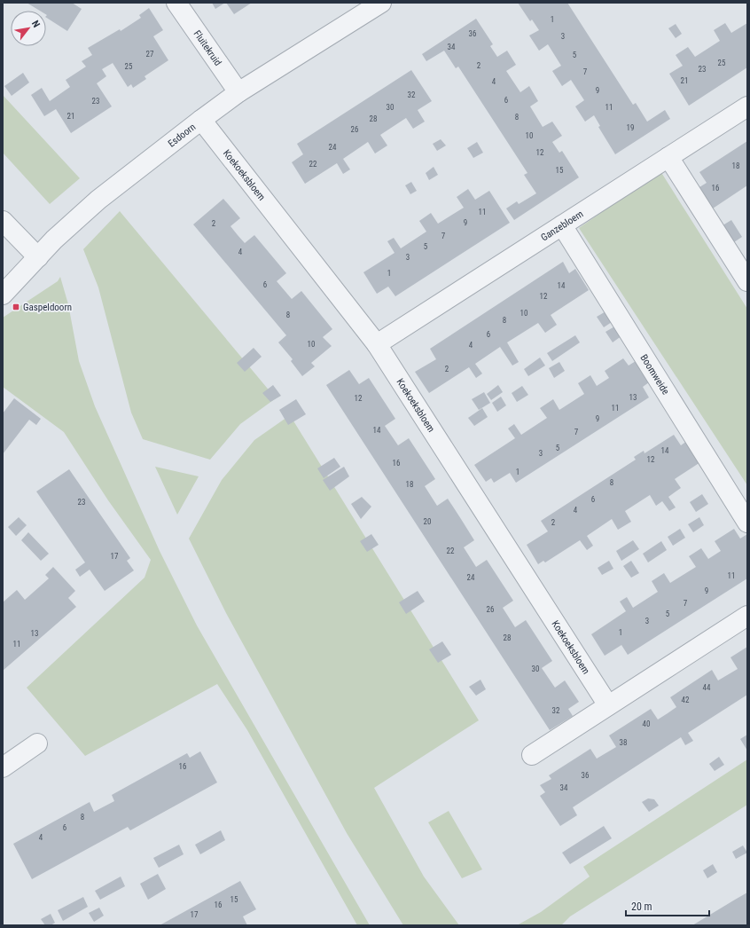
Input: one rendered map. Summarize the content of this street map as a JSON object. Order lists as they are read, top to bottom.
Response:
{
  "streets": {
    "street": [
      "Fluitekruid",
      "Esdoorn",
      "Koekoeksbloem",
      "Ganzebloem",
      "Boomweide"
    ]
  },
  "crossings": [
    ["Fluitekruid", "Esdoorn"],
    ["Esdoorn", "Koekoeksbloem"],
    ["Koekoeksbloem", "Ganzebloem"],
    ["Ganzebloem", "Boomweide"]
  ],
  "places": {
    "transit": ["Gaspeldoorn"]
  },
  "house_numbers": [
    "1",
    "36",
    "3",
    "34",
    "27",
    "5",
    "25",
    "2",
    "25",
    "23",
    "7",
    "21",
    "4",
    "9",
    "32",
    "6",
    "23",
    "30",
    "11",
    "21",
    "8",
    "28",
    "19",
    "26",
    "10",
    "24",
    "12",
    "22",
    "18",
    "15",
    "16",
    "11",
    "9",
    "2",
    "7",
    "5",
    "4",
    "3",
    "1",
    "6",
    "14",
    "12",
    "10",
    "8",
    "8",
    "6",
    "10",
    "4",
    "2",
    "13",
    "12",
    "11",
    "9",
    "14",
    "7",
    "5",
    "14",
    "3",
    "12",
    "16",
    "1",
    "8",
    "18",
    "6",
    "23",
    "4",
    "20",
    "2",
    "22",
    "17",
    "11",
    "24",
    "9",
    "7",
    "26",
    "5",
    "3",
    "1",
    "13",
    "28",
    "11",
    "30",
    "44",
    "42",
    "32",
    "40",
    "38",
    "16",
    "36",
    "34",
    "8",
    "6",
    "4",
    "15",
    "16",
    "17"
  ],
  "scale_bar": "20 m",
  "north": "top right"
}
